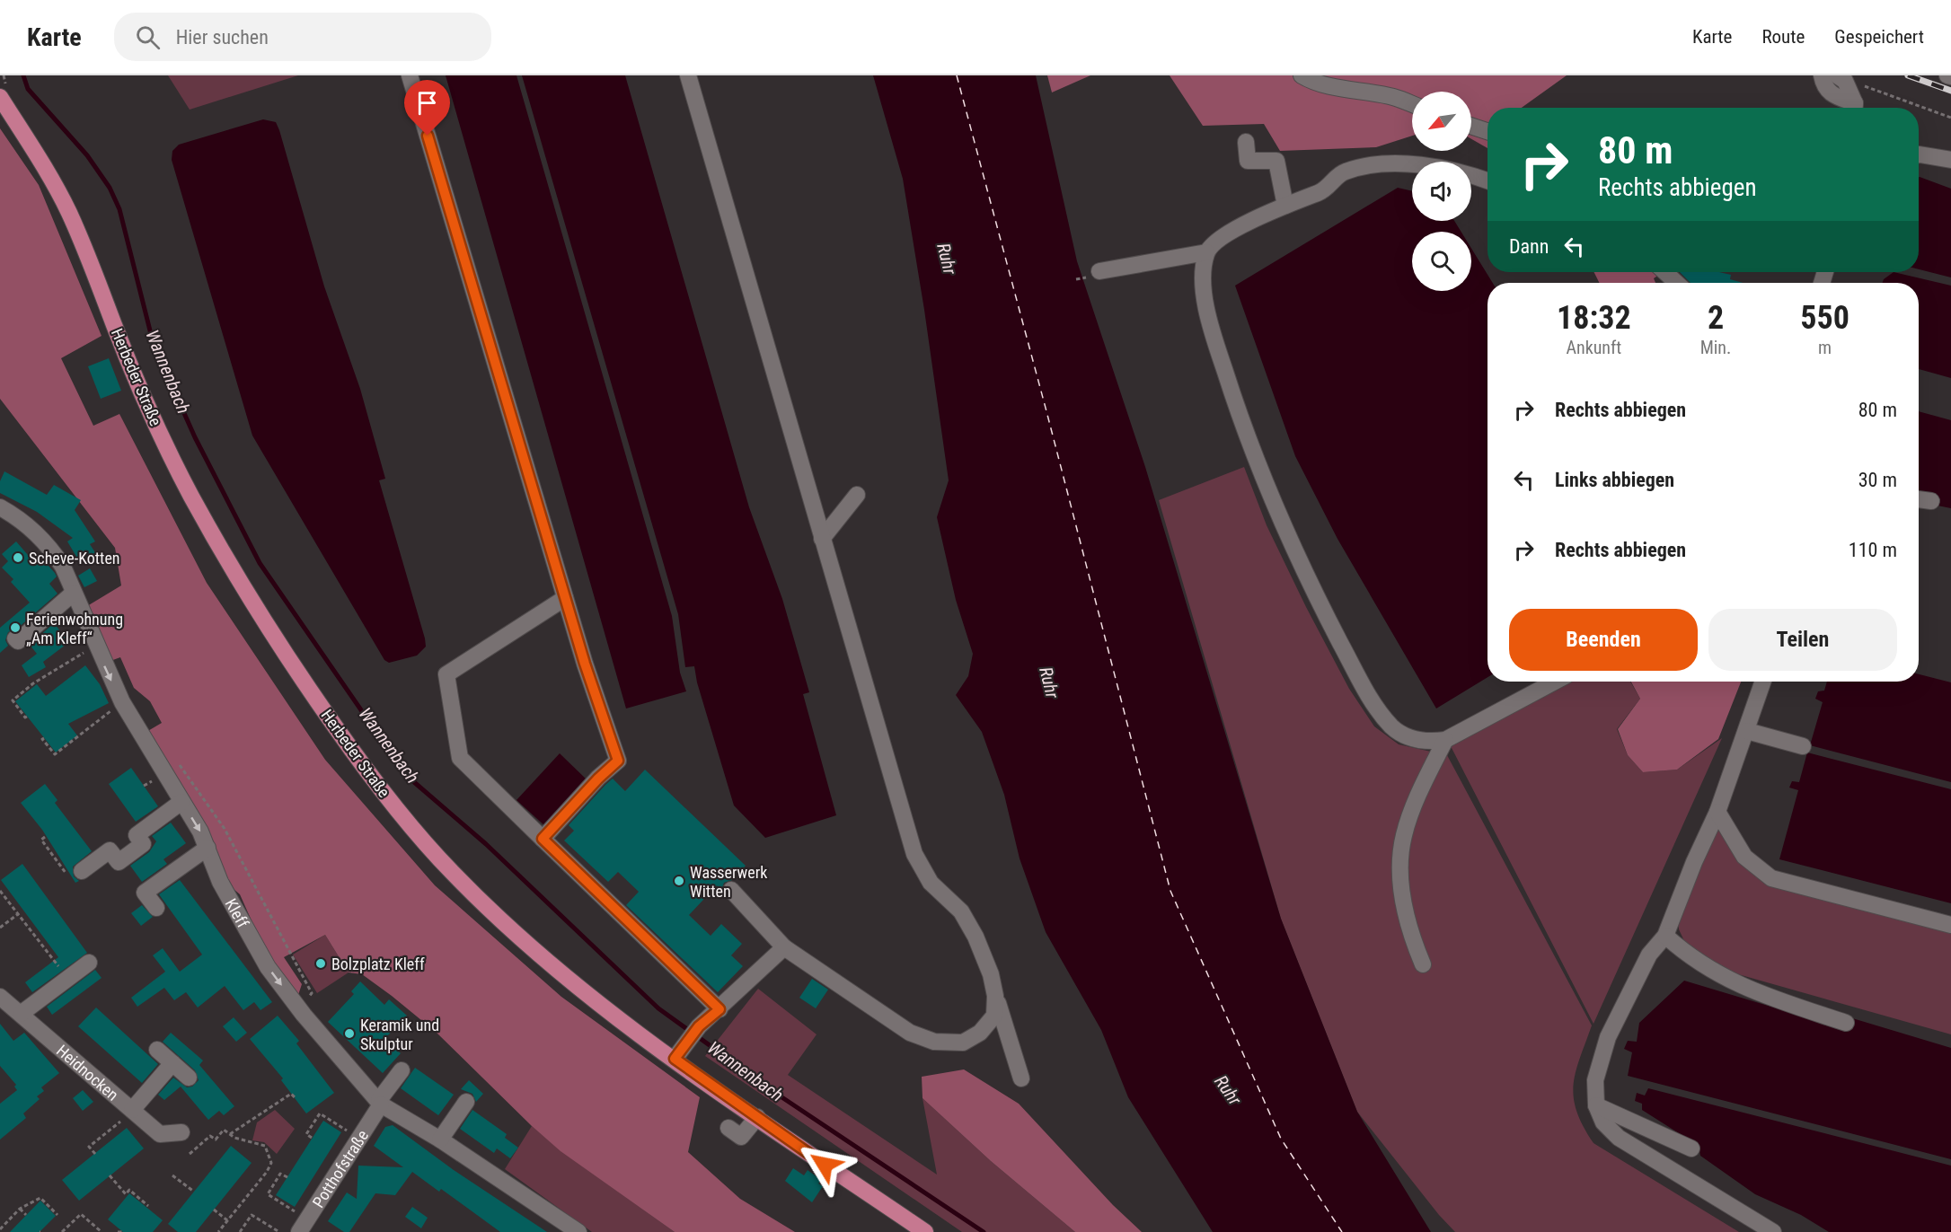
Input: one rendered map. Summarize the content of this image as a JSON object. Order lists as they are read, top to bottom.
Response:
{
  "streets": {
    "main road": ["Herbeder Straße"],
    "street": ["Kleff", "Heidnocken", "Potthofstraße"]
  },
  "crossings": [
    ["Kleff", "Potthofstraße"]
  ],
  "water": ["Ruhr", "Wannenbach"],
  "places": [
    "Scheve-Kotten",
    "Ferienwohnung „Am Kleff“",
    "Wasserwerk Witten",
    "Bolzplatz Kleff",
    "Keramik und Skulptur"
  ],
  "north": "bottom left",
  "page": {
    "header": "Karte",
    "search": "Hier suchen",
    "nav": ["Karte", "Route", "Gespeichert"],
    "turn": ["80 m", "Rechts abbiegen"],
    "then": "Dann",
    "eta": [
      "18:32",
      "Ankunft",
      "2",
      "Min.",
      "550",
      "m"
    ],
    "list": [
      {
        "name": "Rechts abbiegen",
        "value": "80 m"
      },
      {
        "name": "Links abbiegen",
        "value": "30 m"
      },
      {
        "name": "Rechts abbiegen",
        "value": "110 m"
      }
    ],
    "buttons": ["Beenden", "Teilen"]
  }
}
